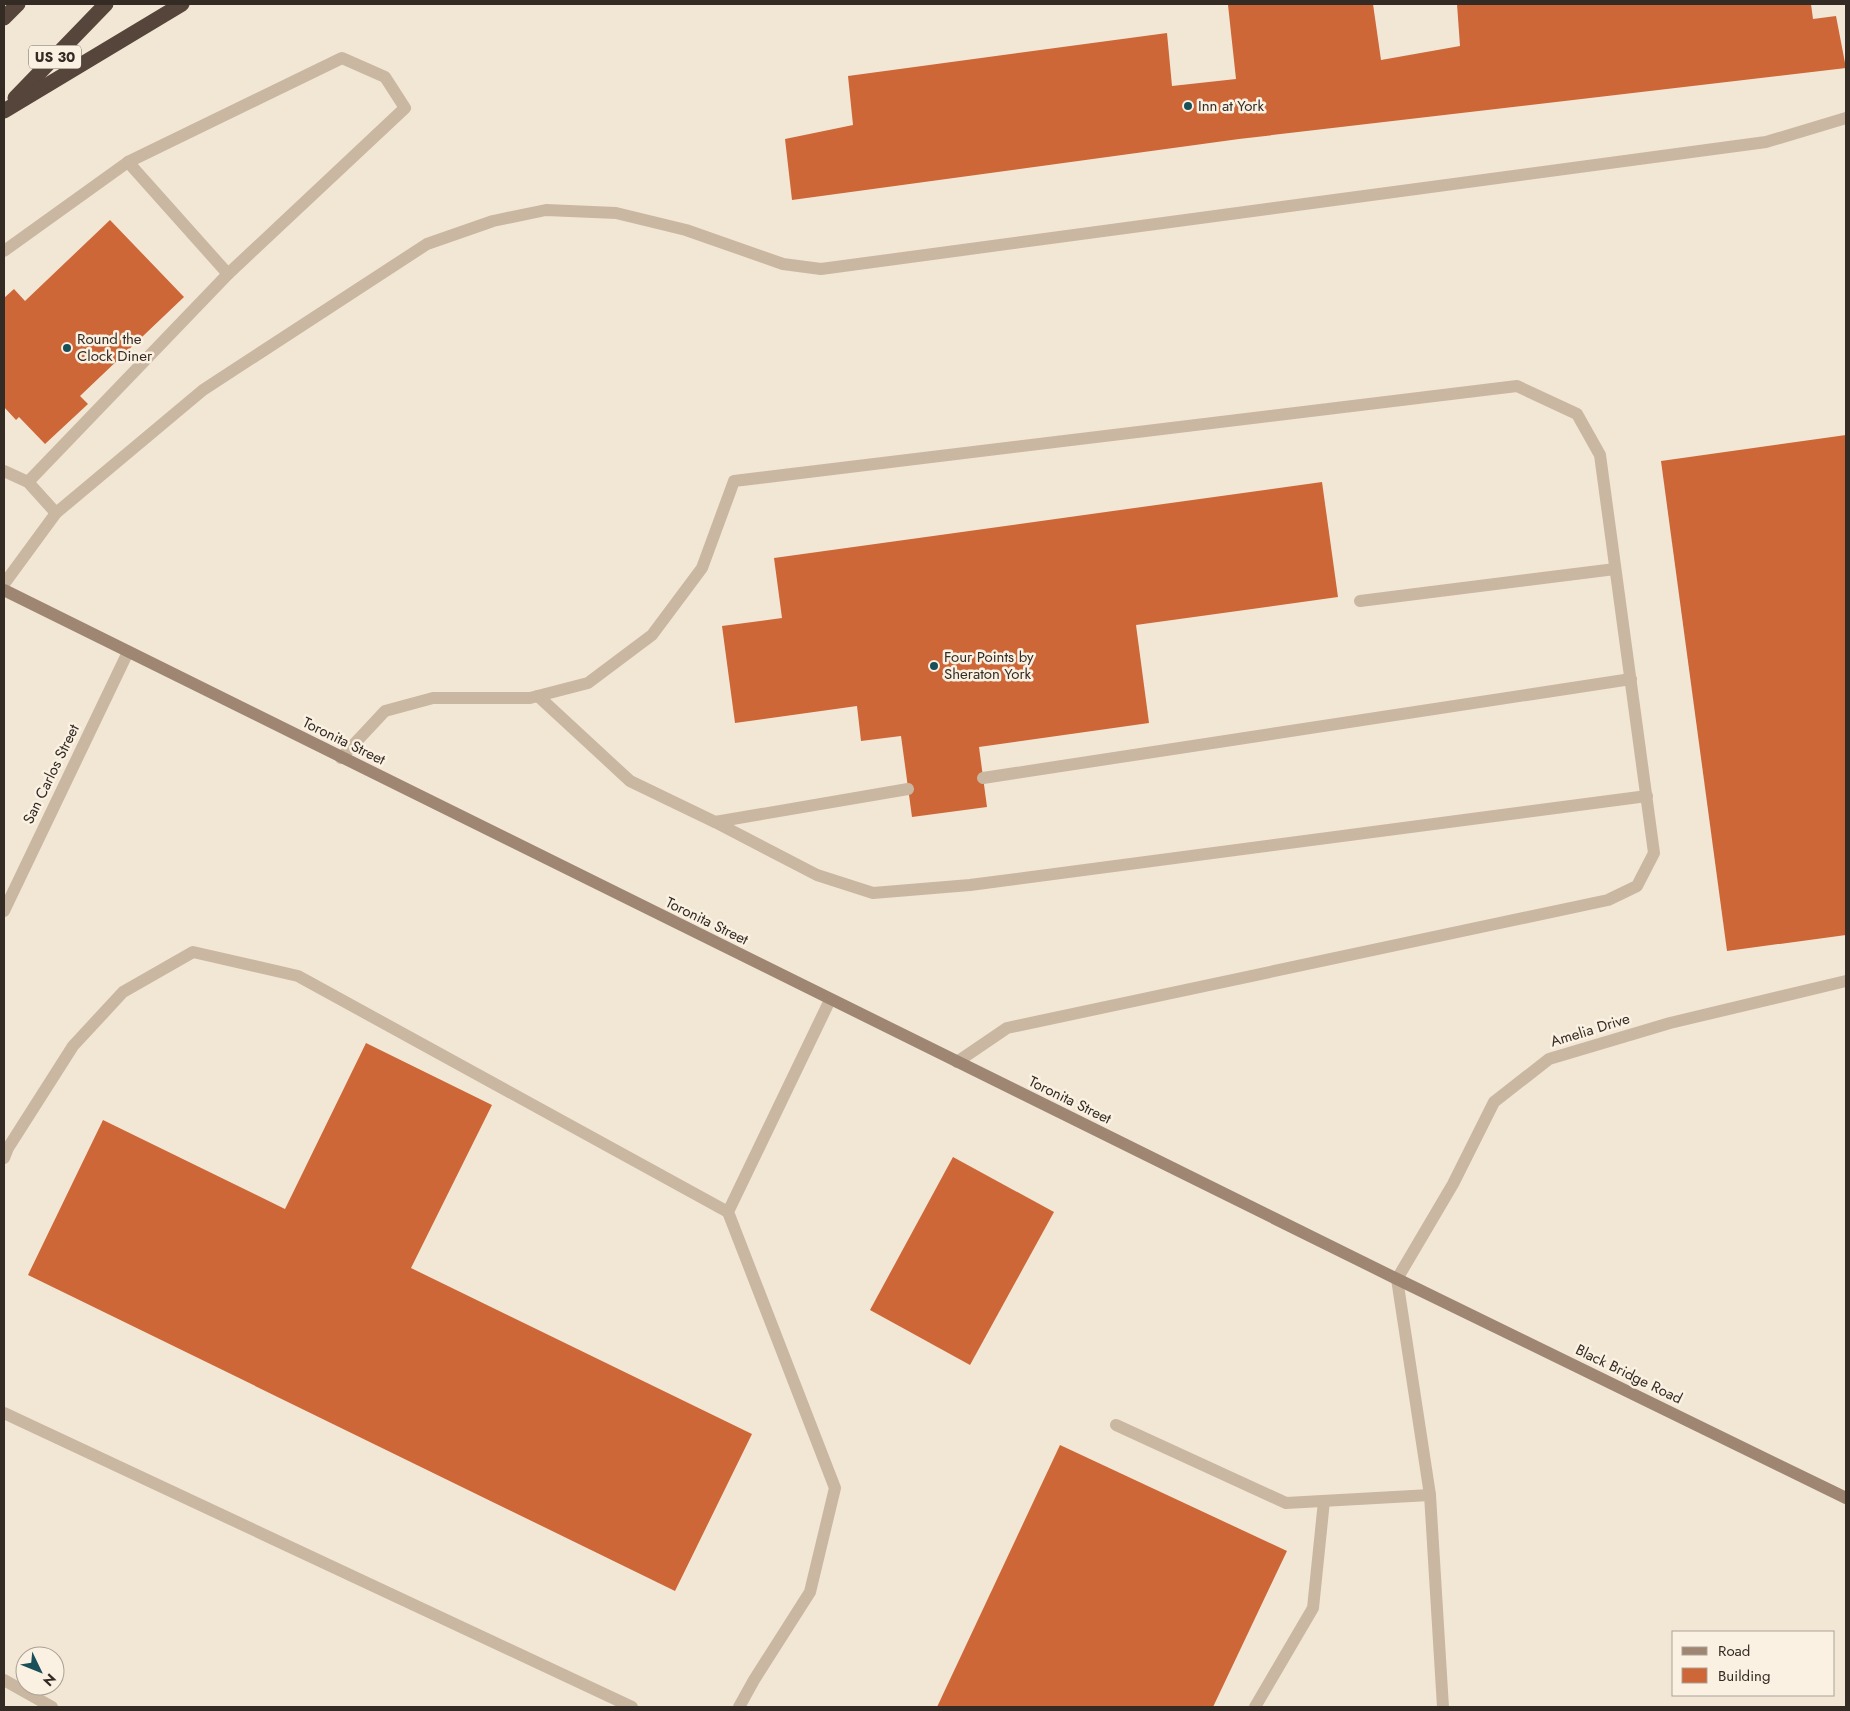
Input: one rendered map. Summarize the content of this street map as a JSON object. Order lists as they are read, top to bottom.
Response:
{
  "streets": {
    "highway": ["US 30"],
    "street": [
      "Toronita Street",
      "San Carlos Street",
      "Amelia Drive",
      "Black Bridge Road"
    ]
  },
  "crossings": [
    ["Toronita Street", "San Carlos Street"],
    ["Toronita Street", "Amelia Drive"],
    ["Toronita Street", "Black Bridge Road"],
    ["Amelia Drive", "Black Bridge Road"]
  ],
  "places": ["Inn at York", "Round the Clock Diner", "Four Points by Sheraton York"],
  "legend": ["Road", "Building"],
  "north": "bottom right"
}
